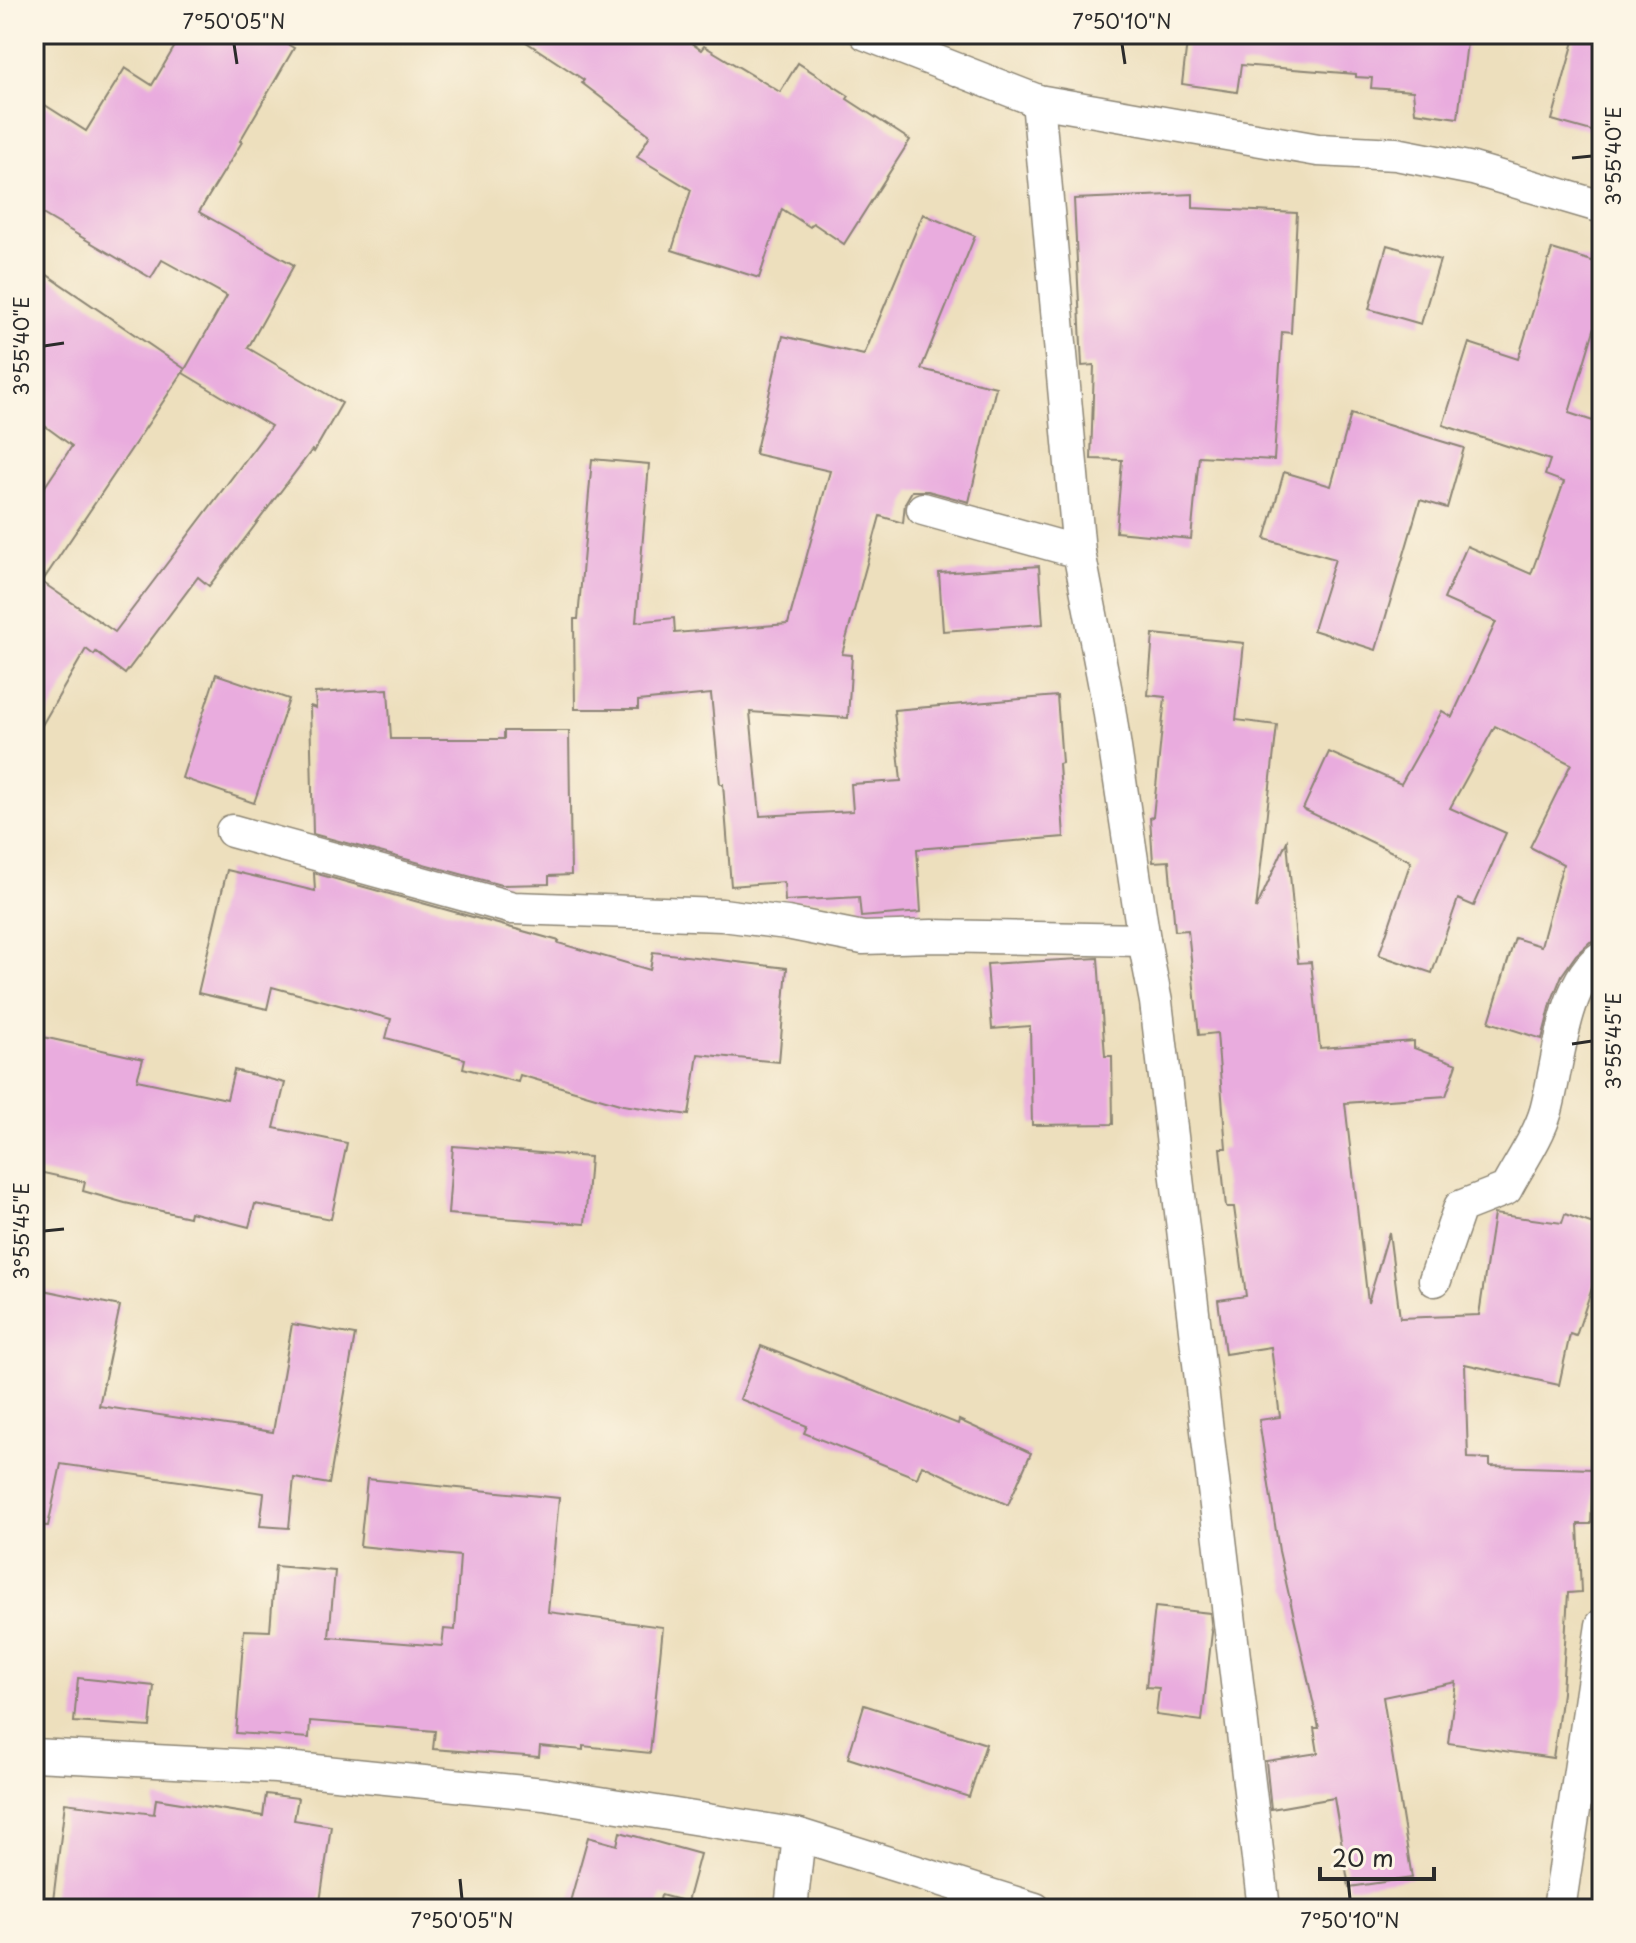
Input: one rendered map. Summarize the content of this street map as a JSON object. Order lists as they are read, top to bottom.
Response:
{
  "scale_bar": "20 m",
  "coordinates": [
    "7°50'05\"N",
    "7°50'10\"N",
    "3°55'40\"E",
    "3°55'45\"E"
  ]
}
